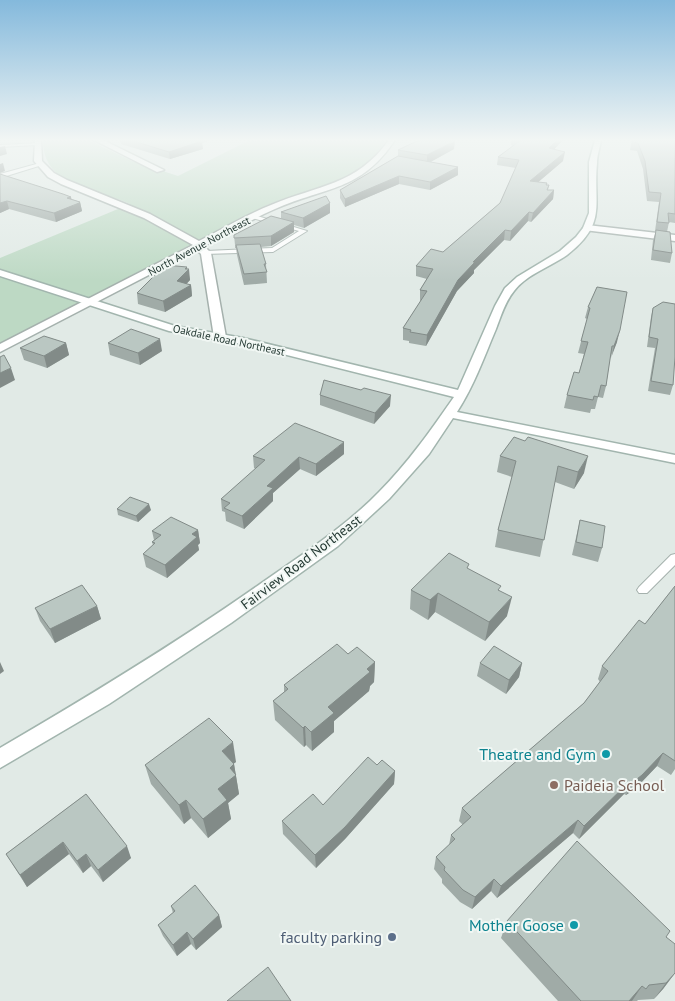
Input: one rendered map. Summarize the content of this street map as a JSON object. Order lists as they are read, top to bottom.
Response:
{
  "streets": {
    "street": ["North Avenue Northeast", "Oakdale Road Northeast", "Fairview Road Northeast"]
  },
  "crossings": [
    ["North Avenue Northeast", "Oakdale Road Northeast"],
    ["Oakdale Road Northeast", "Fairview Road Northeast"]
  ],
  "places": [
    "Theatre and Gym",
    "Paideia School",
    "Mother Goose",
    "faculty parking"
  ]
}
